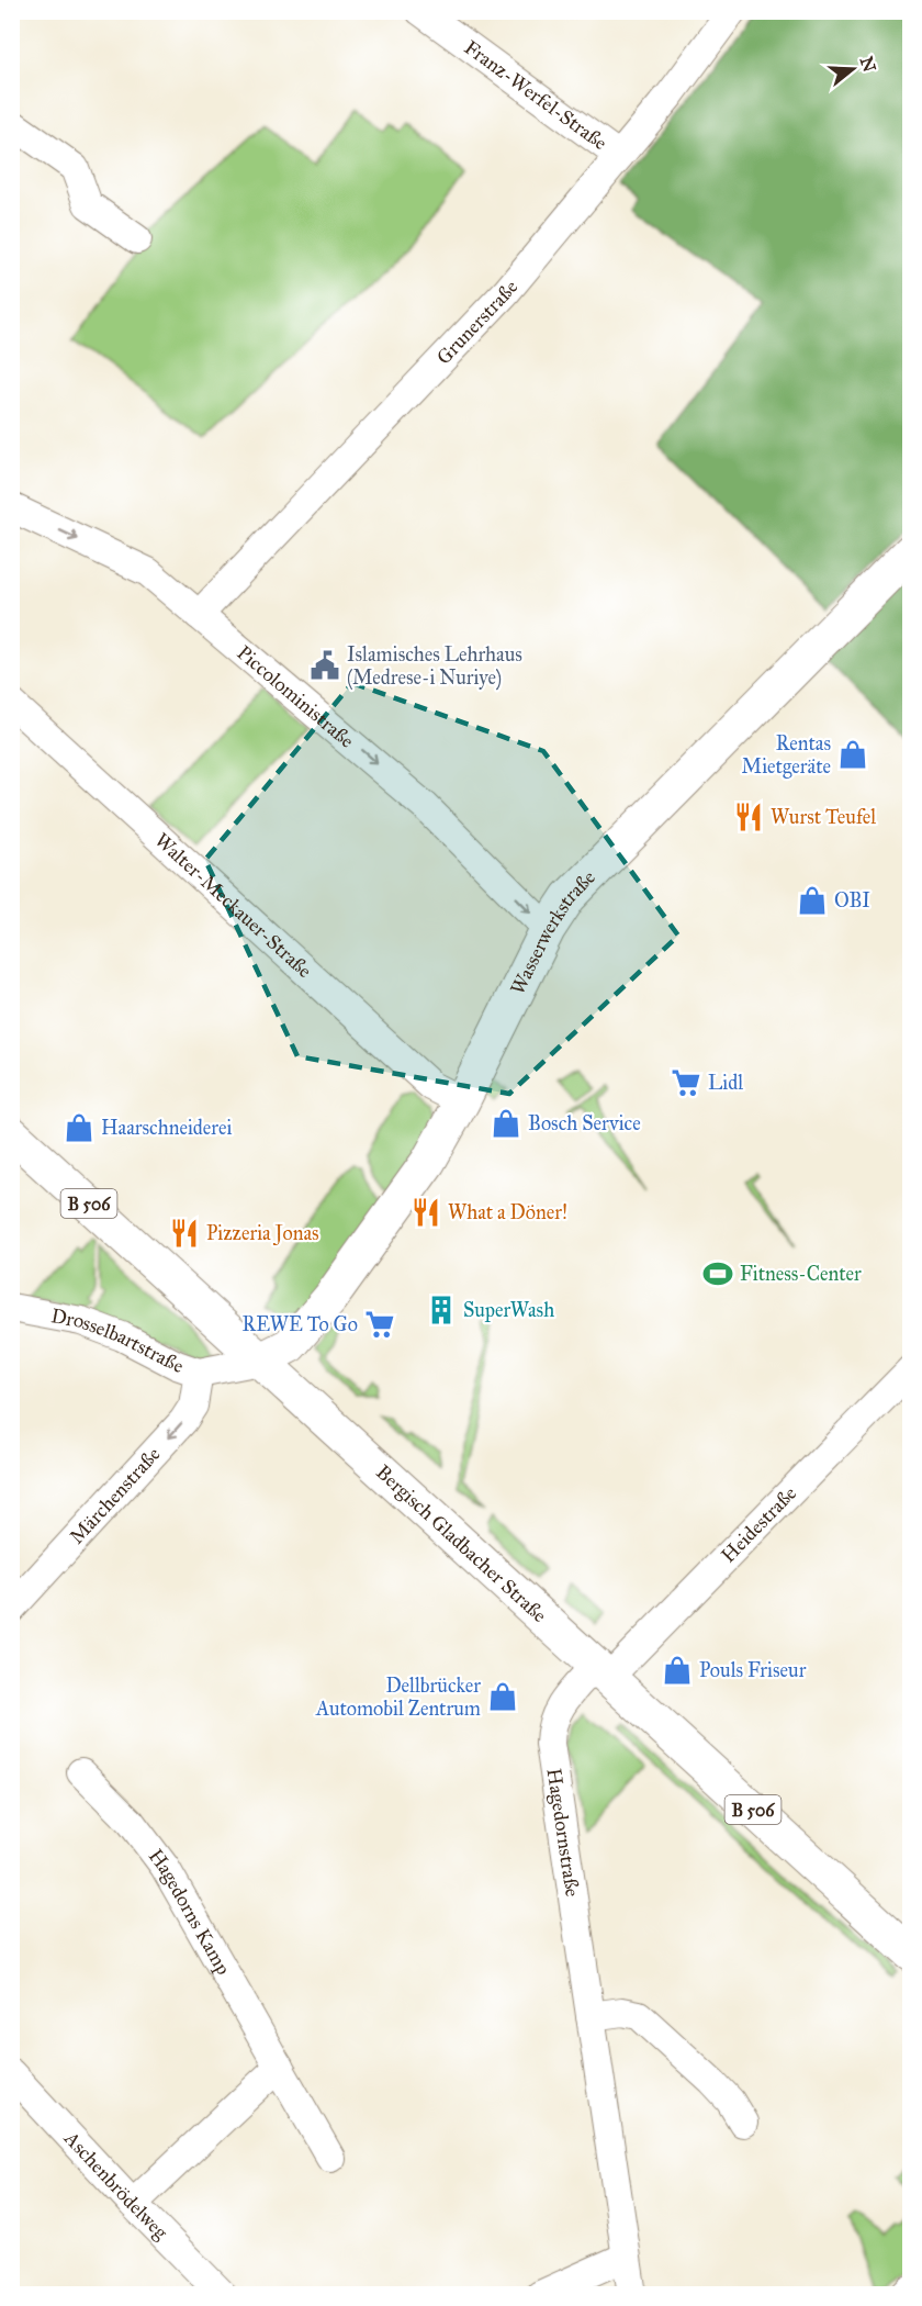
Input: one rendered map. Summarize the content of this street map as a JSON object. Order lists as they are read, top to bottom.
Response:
{
  "streets": {
    "main road": ["Wasserwerkstraße", "B 506", "Bergisch Gladbacher Straße"],
    "street": [
      "Franz-Werfel-Straße",
      "Grunerstraße",
      "Piccoloministraße",
      "Walter-Meckauer-Straße",
      "Drosselbartstraße",
      "Märchenstraße",
      "Heidestraße",
      "Hagedornstraße",
      "Hagedorns Kamp",
      "Aschenbrödelweg"
    ]
  },
  "crossings": [
    ["Franz-Werfel-Straße", "Grunerstraße"],
    ["Grunerstraße", "Piccoloministraße"],
    ["Piccoloministraße", "Wasserwerkstraße"],
    ["Walter-Meckauer-Straße", "Wasserwerkstraße"],
    ["Wasserwerkstraße", "Drosselbartstraße"],
    ["Wasserwerkstraße", "Bergisch Gladbacher Straße"],
    ["Drosselbartstraße", "Märchenstraße"],
    ["Drosselbartstraße", "Bergisch Gladbacher Straße"],
    ["Heidestraße", "Bergisch Gladbacher Straße"],
    ["Heidestraße", "Hagedornstraße"],
    ["Bergisch Gladbacher Straße", "Hagedornstraße"]
  ],
  "one_way": ["Piccoloministraße", "Märchenstraße"],
  "places": {
    "public building": ["Islamisches Lehrhaus (Medrese-i Nuriye)"],
    "shop": [
      "Rentas Mietgeräte",
      "OBI",
      "Bosch Service",
      "Haarschneiderei",
      "Pouls Friseur",
      "Dellbrücker Automobil Zentrum"
    ],
    "restaurant": ["Wurst Teufel", "What a Döner!", "Pizzeria Jonas"],
    "supermarket": ["Lidl", "REWE To Go"],
    "sports": ["Fitness-Center"],
    "building": ["SuperWash"]
  },
  "north": "right"
}
